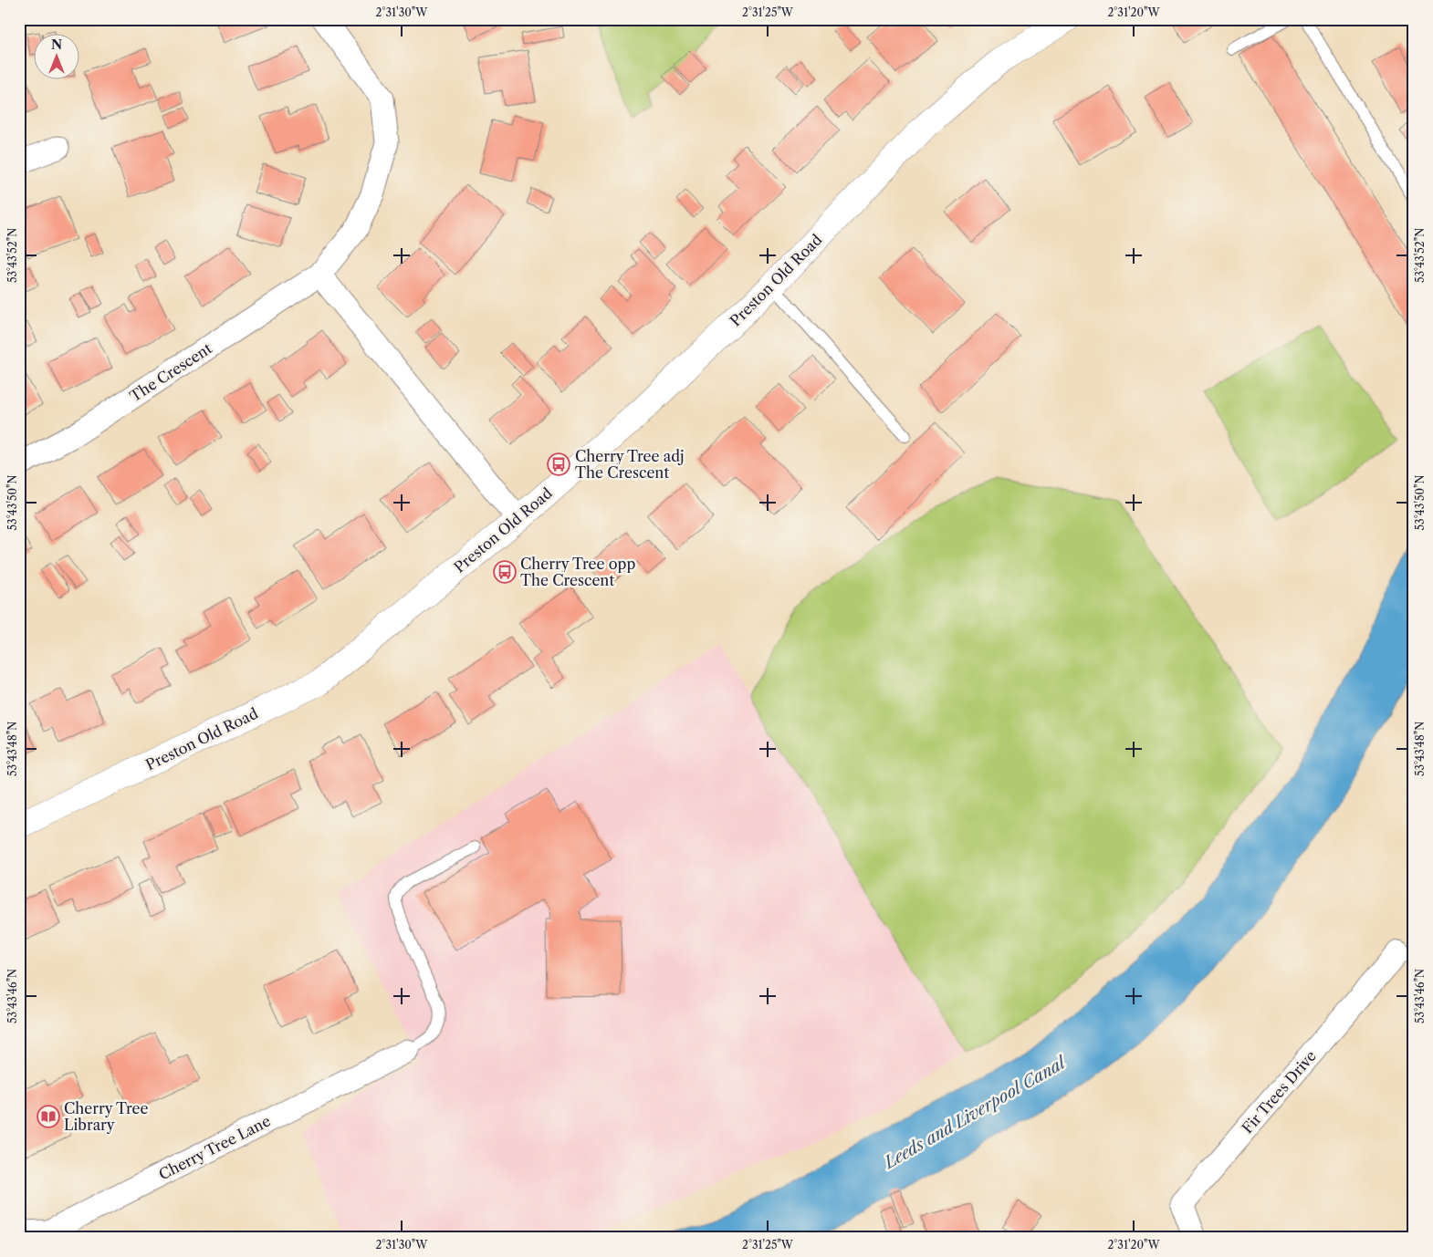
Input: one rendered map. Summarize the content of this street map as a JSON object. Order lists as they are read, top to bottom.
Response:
{
  "streets": {
    "main road": ["Preston Old Road"],
    "street": ["The Crescent", "Fir Trees Drive", "Cherry Tree Lane"]
  },
  "water": ["Leeds and Liverpool Canal"],
  "places": {
    "bus stop": ["Cherry Tree adj The Crescent", "Cherry Tree opp The Crescent"],
    "library": ["Cherry Tree Library"]
  },
  "north": "top",
  "coordinates": [
    "2°31'30\"W",
    "2°31'25\"W",
    "2°31'20\"W",
    "53°43'52\"N",
    "53°43'50\"N",
    "53°43'48\"N",
    "53°43'46\"N"
  ]
}
